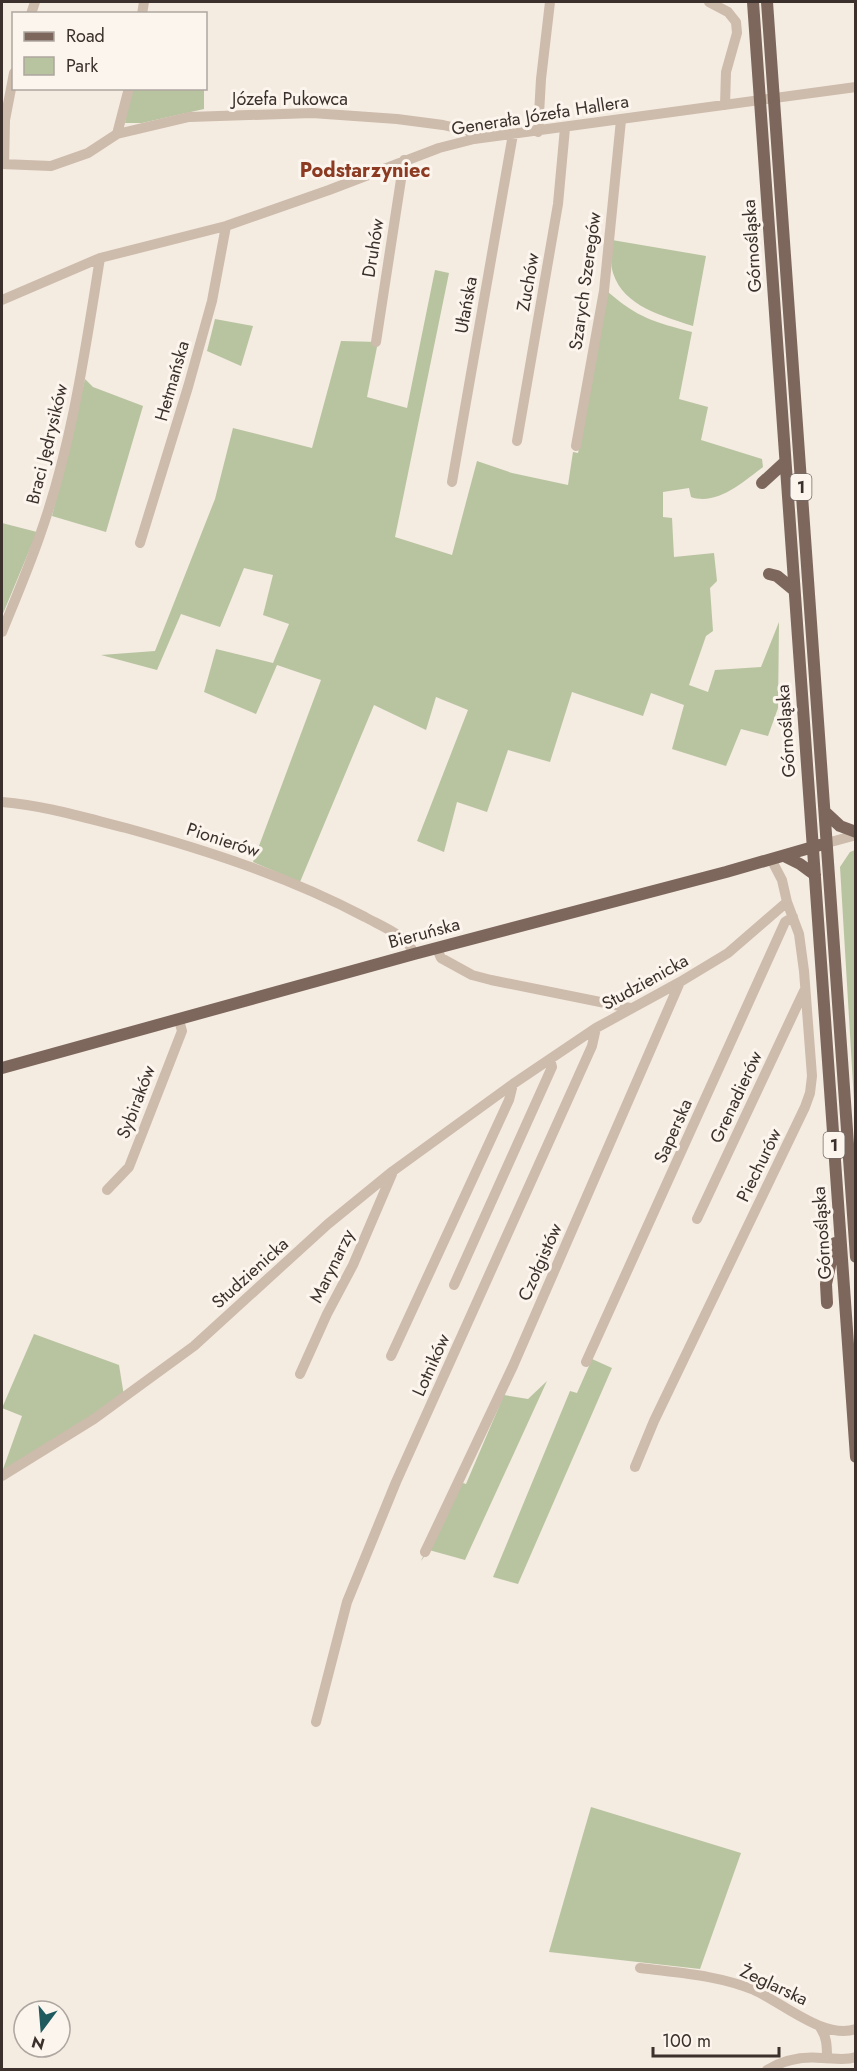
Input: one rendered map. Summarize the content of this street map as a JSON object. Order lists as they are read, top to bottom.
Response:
{
  "streets": {
    "main road": ["Górnośląska", "1", "Bieruńska"],
    "street": [
      "Józefa Pukowca",
      "Generała Józefa Hallera",
      "Druhów",
      "Szarych Szeregów",
      "Zuchów",
      "Ułańska",
      "Hetmańska",
      "Braci Jędrysików",
      "Pionierów",
      "Studzienicka",
      "Grenadierów",
      "Sybiraków",
      "Saperska",
      "Piechurów",
      "Czołgistów",
      "Marynarzy",
      "Lotników",
      "Żeglarska"
    ]
  },
  "crossings": [
    ["Józefa Pukowca", "Generała Józefa Hallera"],
    ["Generała Józefa Hallera", "Górnośląska"],
    ["Generała Józefa Hallera", "Druhów"],
    ["Generała Józefa Hallera", "Szarych Szeregów"],
    ["Generała Józefa Hallera", "Zuchów"],
    ["Generała Józefa Hallera", "Ułańska"],
    ["Generała Józefa Hallera", "Hetmańska"],
    ["Generała Józefa Hallera", "Braci Jędrysików"],
    ["Górnośląska", "Bieruńska"],
    ["Pionierów", "Bieruńska"],
    ["Bieruńska", "Sybiraków"],
    ["Bieruńska", "Piechurów"],
    ["Studzienicka", "Piechurów"],
    ["Studzienicka", "Czołgistów"],
    ["Studzienicka", "Marynarzy"],
    ["Studzienicka", "Lotników"],
    ["Grenadierów", "Piechurów"],
    ["Saperska", "Piechurów"]
  ],
  "districts": ["Podstarzyniec"],
  "legend": ["Road", "Park"],
  "scale_bar": "100 m",
  "north": "bottom"
}
